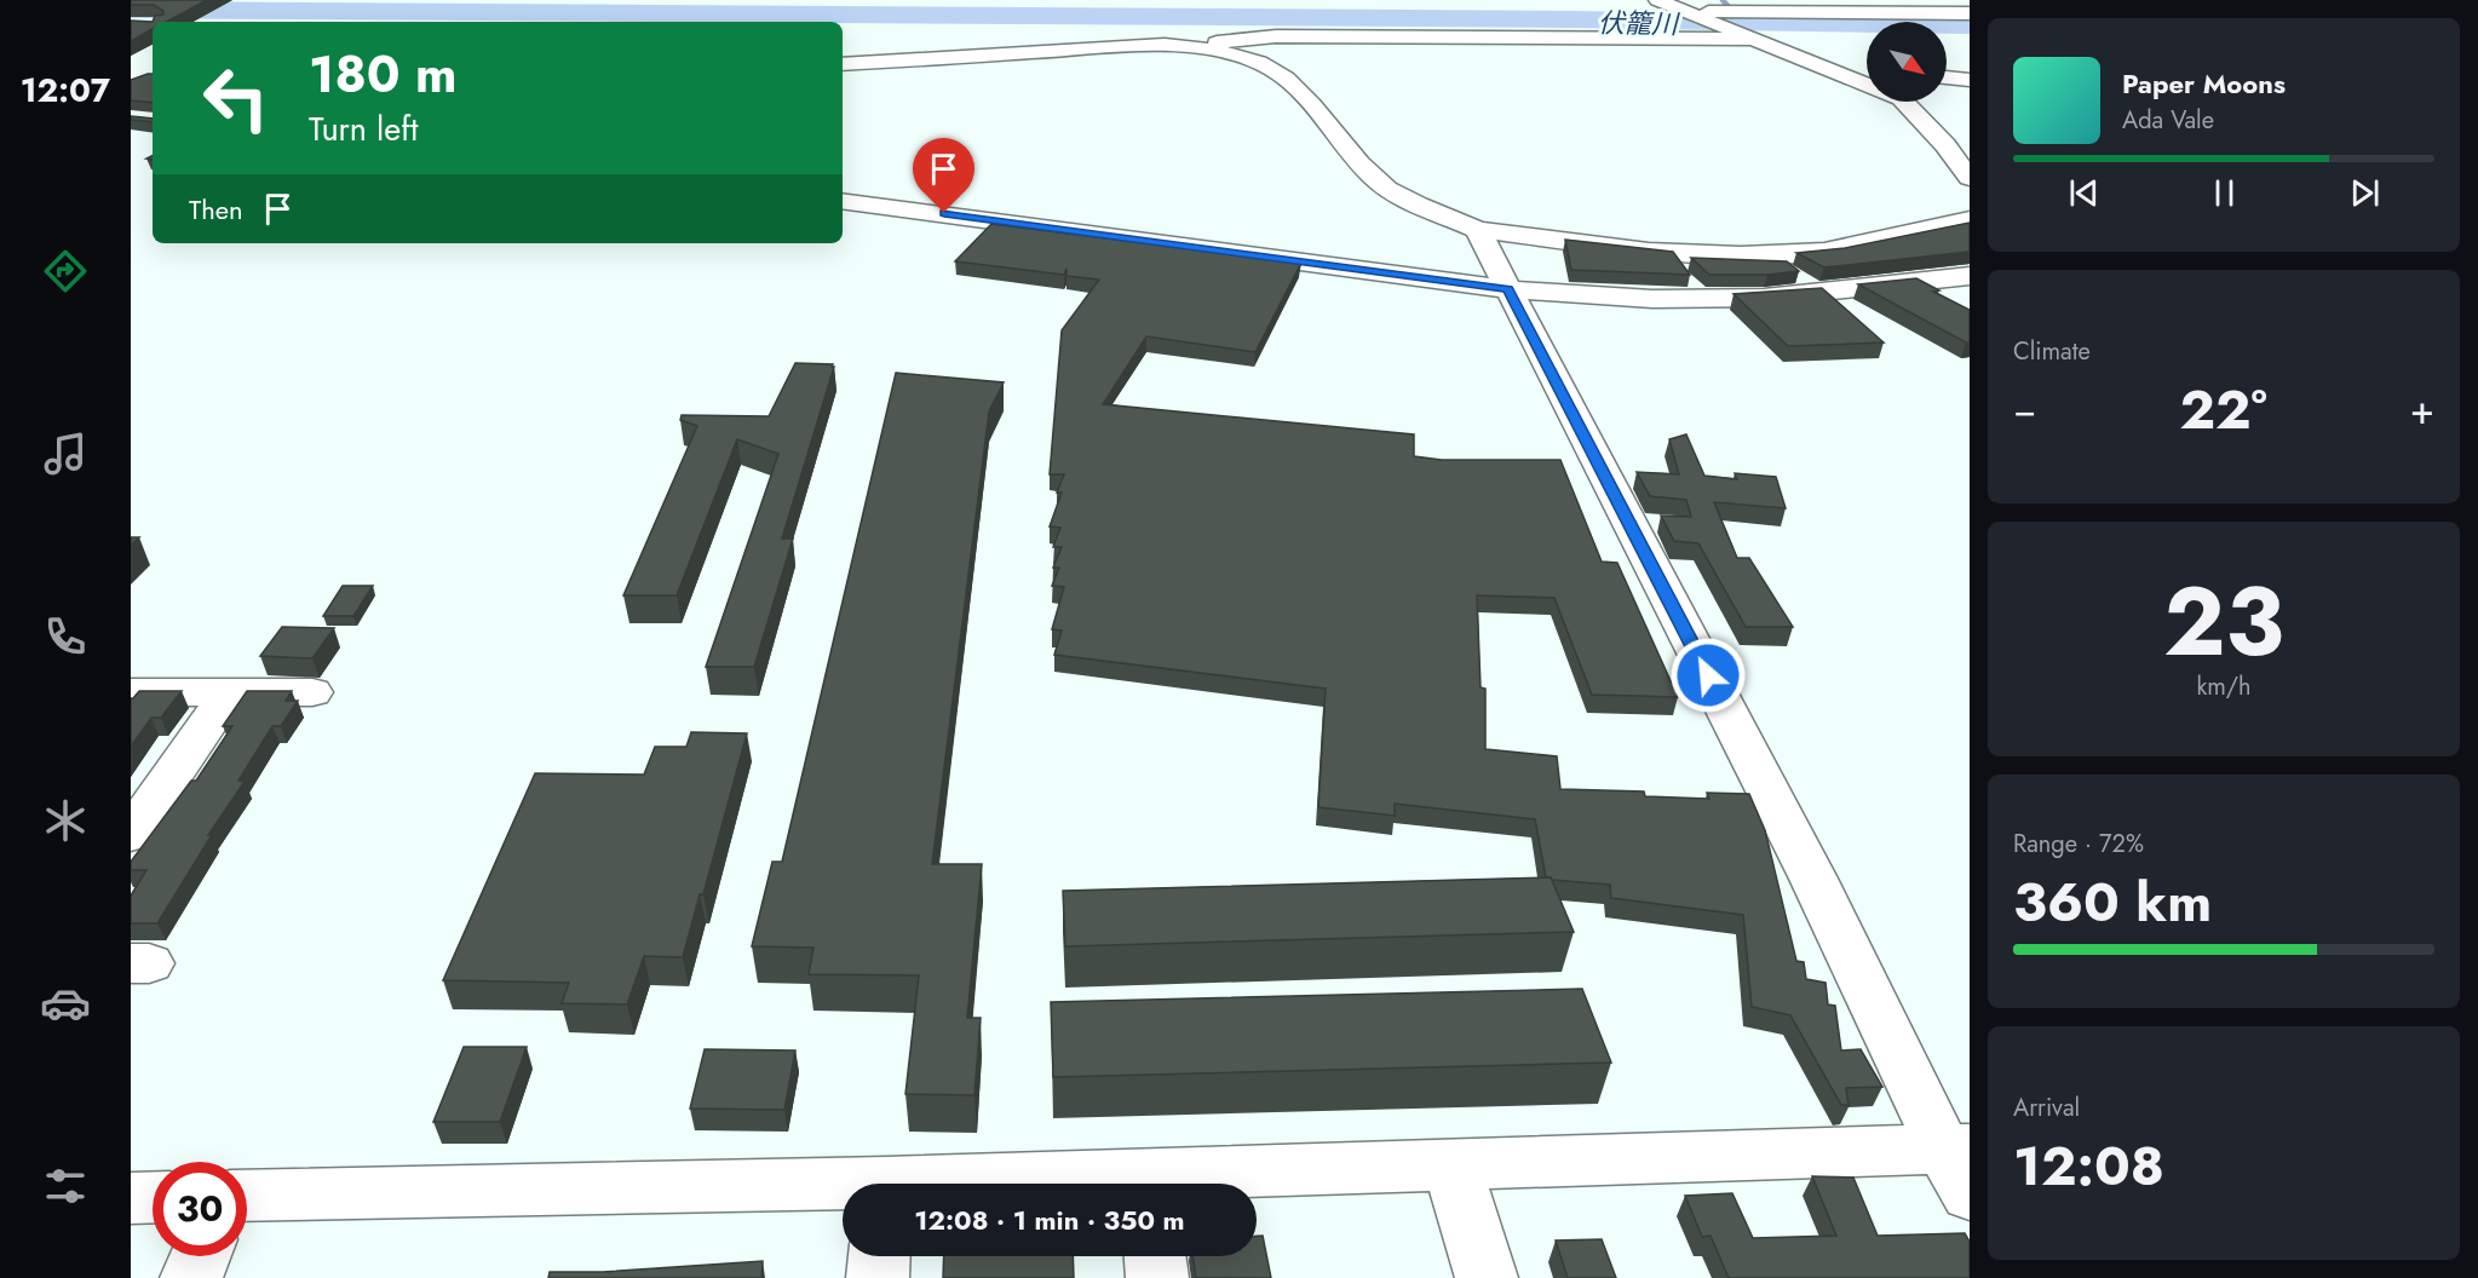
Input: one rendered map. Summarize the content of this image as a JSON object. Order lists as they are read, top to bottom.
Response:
{
  "water": ["伏籠川"],
  "north": "bottom right",
  "page": {
    "tabs": "12:07",
    "turn": ["180 m", "Turn left"],
    "song": ["Paper Moons", "Ada Vale"],
    "then": "Then",
    "tile": [
      "Climate",
      ["23", "km/h"],
      ["Range · 72%", "360 km"],
      ["Arrival", "12:08"]
    ],
    "heat": ["−", "22°", "+"],
    "limit": "30",
    "trip": "12:08 · 1 min · 350 m"
  }
}
